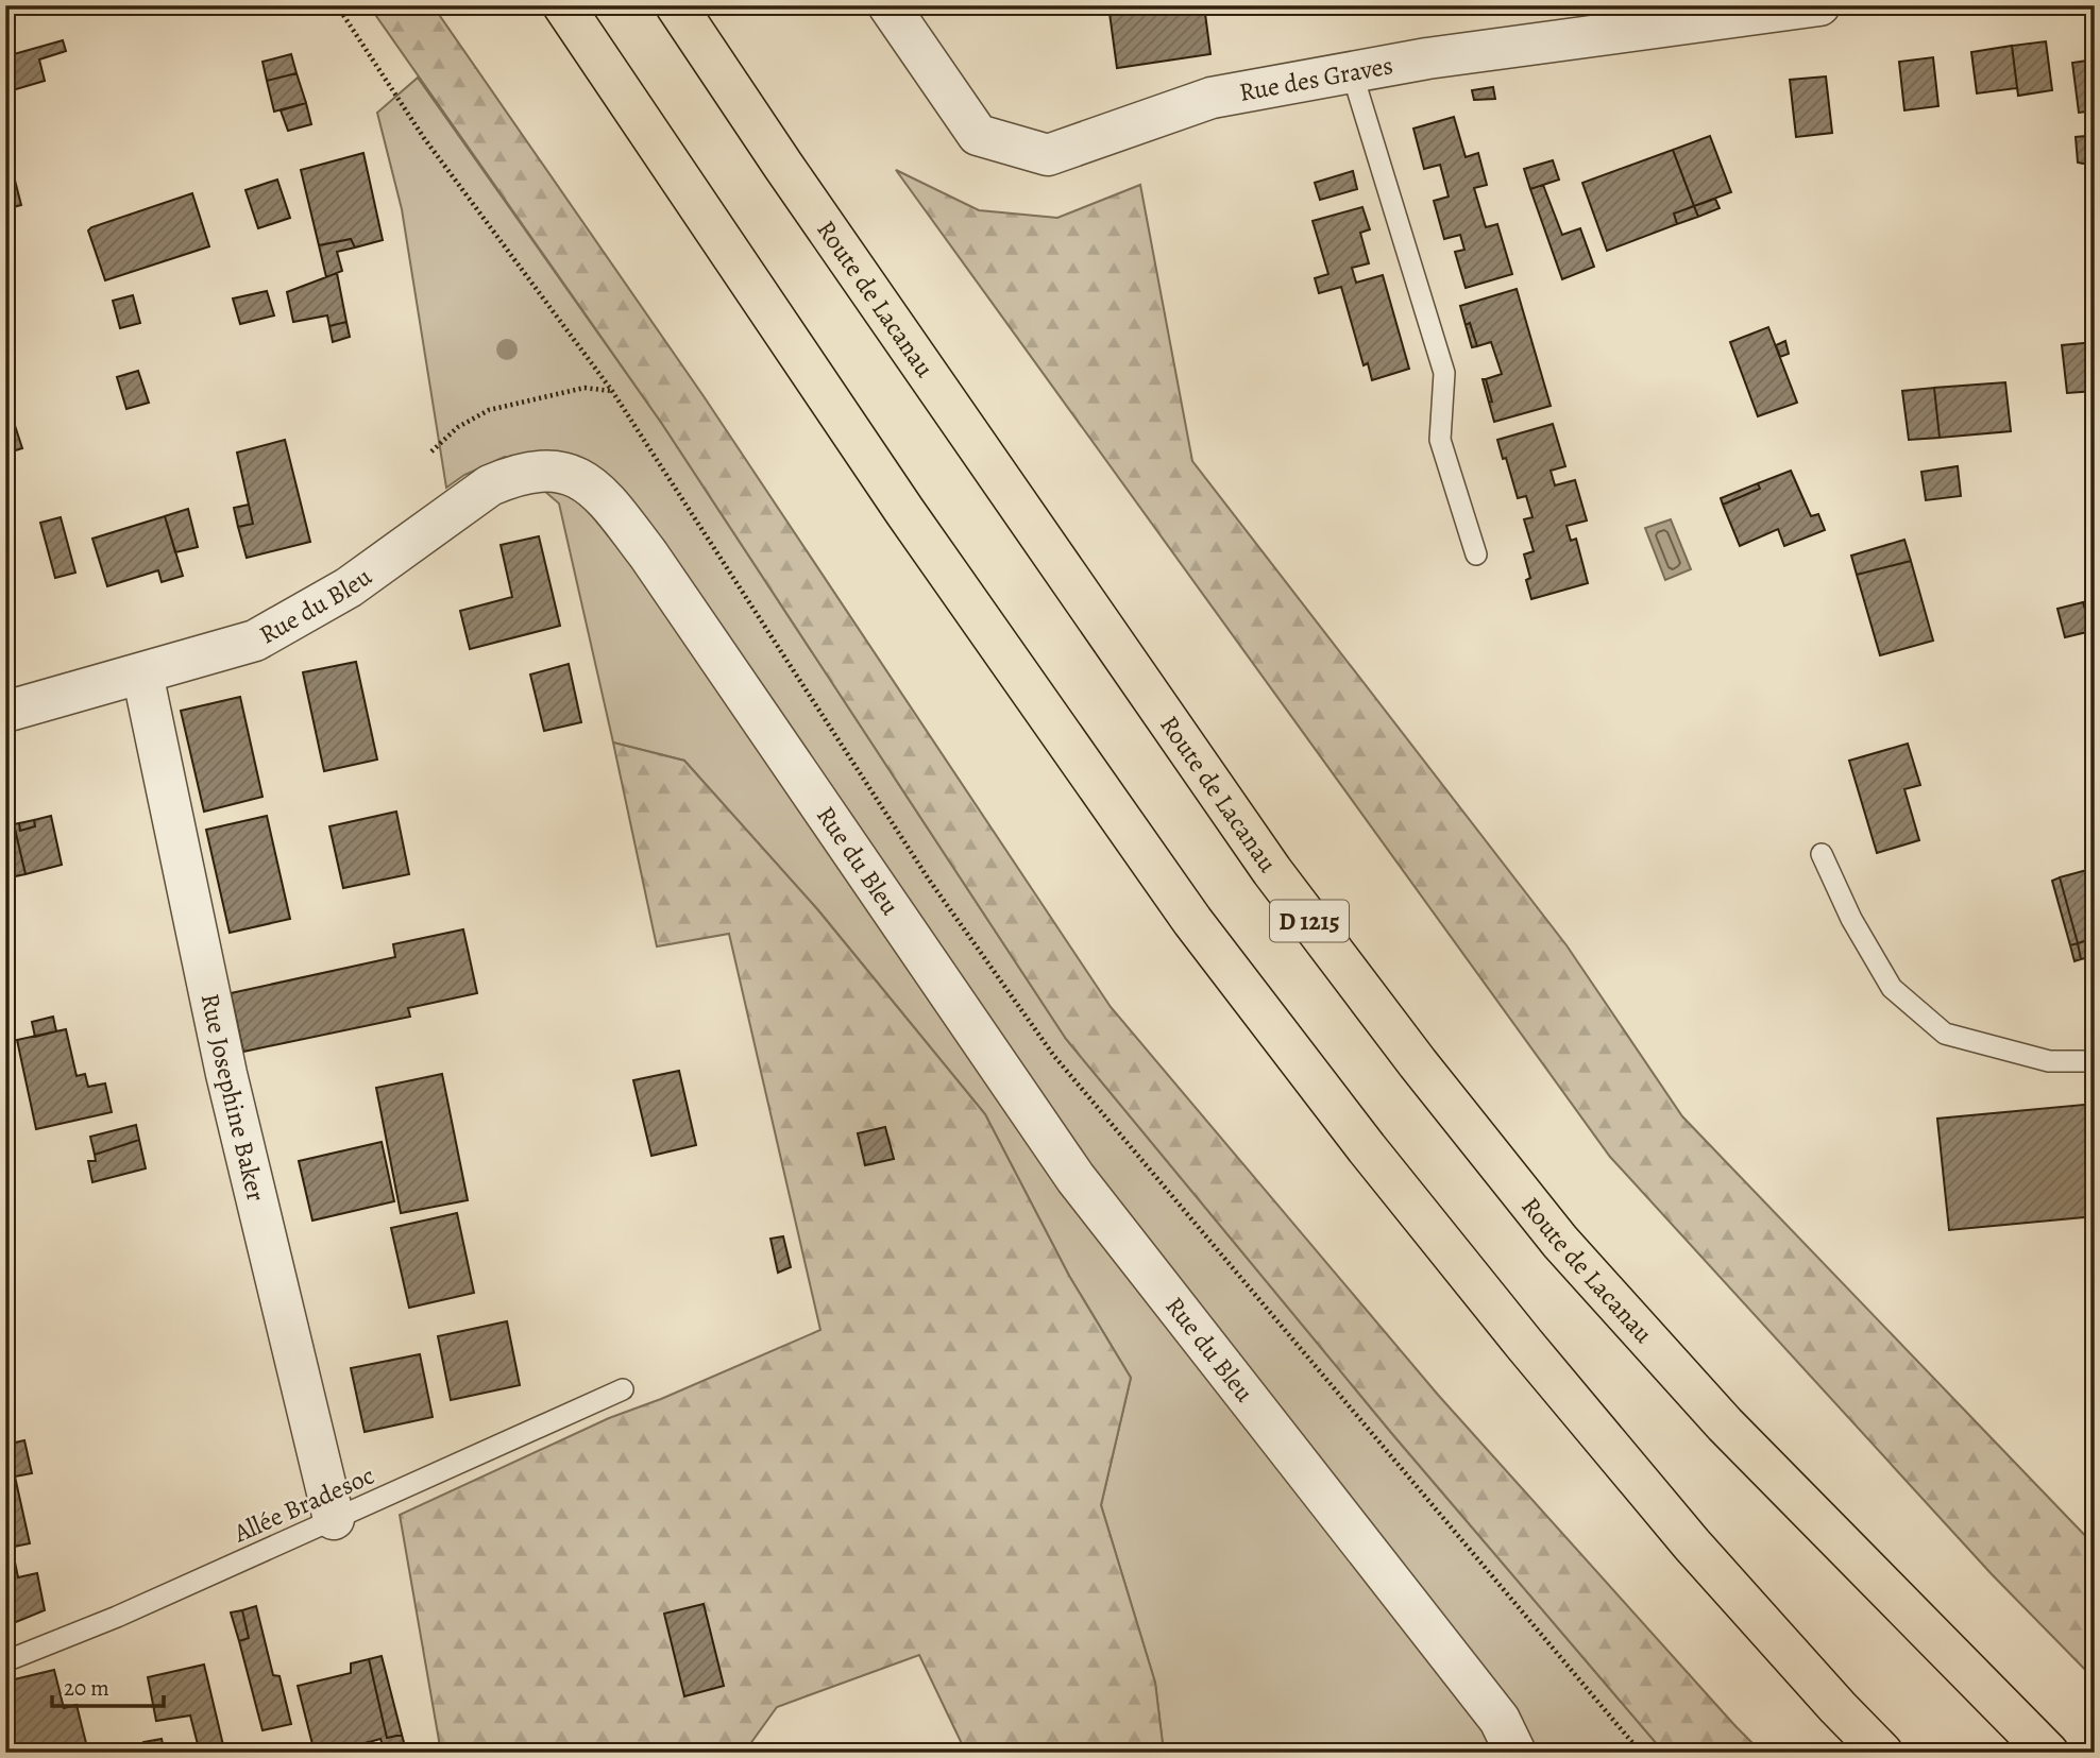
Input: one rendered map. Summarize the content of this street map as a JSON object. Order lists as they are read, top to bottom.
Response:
{
  "streets": {
    "main road": ["Route de Lacanau", "D 1215"],
    "street": ["Rue des Graves", "Rue du Bleu", "Rue Josephine Baker"],
    "lane": ["Allée Bradesoc"]
  },
  "crossings": [
    ["Rue du Bleu", "Rue Josephine Baker"],
    ["Rue Josephine Baker", "Allée Bradesoc"]
  ],
  "scale_bar": "20 m"
}
